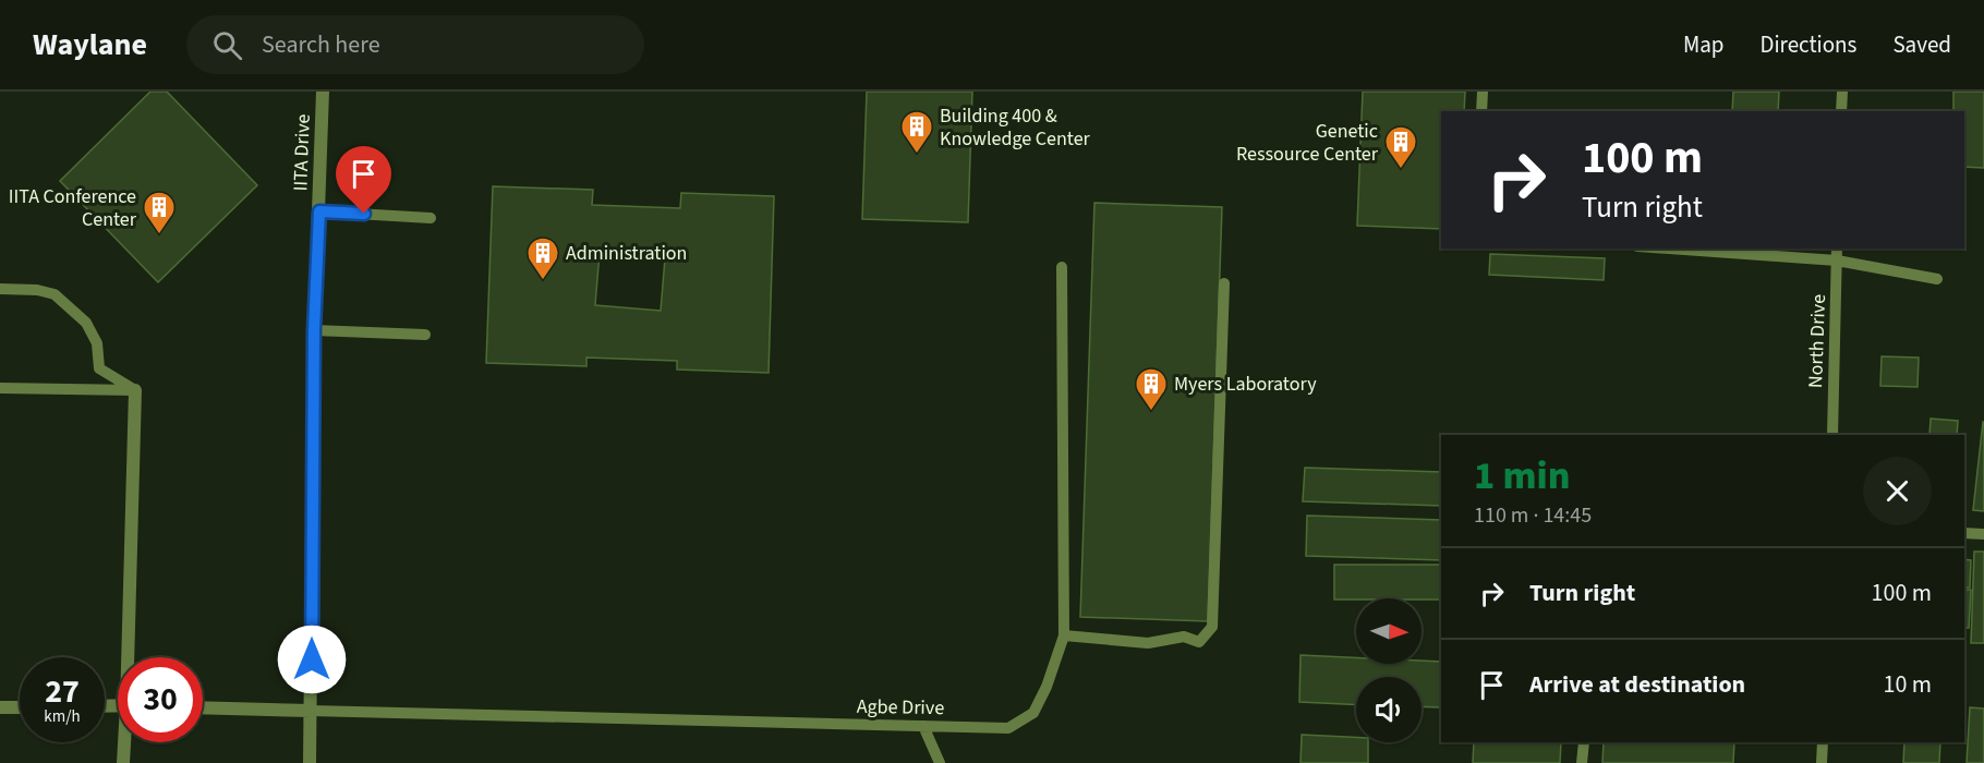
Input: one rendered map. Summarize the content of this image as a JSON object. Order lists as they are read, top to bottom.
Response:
{
  "streets": {
    "street": ["IITA Drive"],
    "lane": ["North Drive", "Agbe Drive"]
  },
  "crossings": [
    ["IITA Drive", "Agbe Drive"]
  ],
  "places": {
    "building": [
      "Building 400 & Knowledge Center",
      "Genetic Ressource Center",
      "IITA Conference Center",
      "Administration",
      "Myers Laboratory"
    ]
  },
  "north": "right",
  "page": {
    "header": "Waylane",
    "search": "Search here",
    "nav": ["Map", "Directions", "Saved"],
    "turn": ["100 m", "Turn right"],
    "heading": ["1 min", "110 m · 14:45"],
    "list": [
      {
        "name": "Turn right",
        "value": "100 m"
      },
      {
        "name": "Arrive at destination",
        "value": "10 m"
      }
    ],
    "speed": "27 km/h",
    "limit": "30"
  }
}
